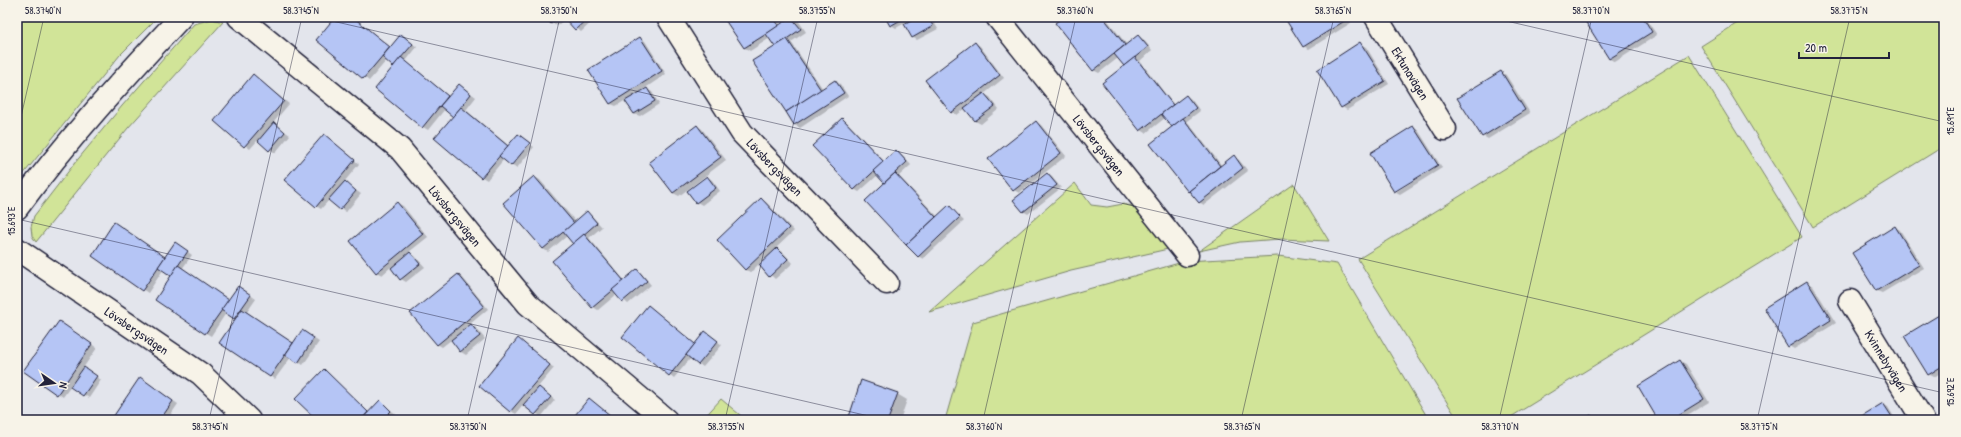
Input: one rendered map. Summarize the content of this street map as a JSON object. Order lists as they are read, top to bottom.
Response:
{
  "streets": {
    "street": ["Ektunavägen", "Lövsbergsvägen", "Kvinnebyvägen"]
  },
  "scale_bar": "20 m",
  "north": "right",
  "coordinates": [
    "58.3740°N",
    "58.3745°N",
    "58.3750°N",
    "58.3755°N",
    "58.3760°N",
    "58.3765°N",
    "58.3770°N",
    "58.3775°N",
    "15.691°E",
    "15.693°E",
    "15.692°E"
  ]
}
